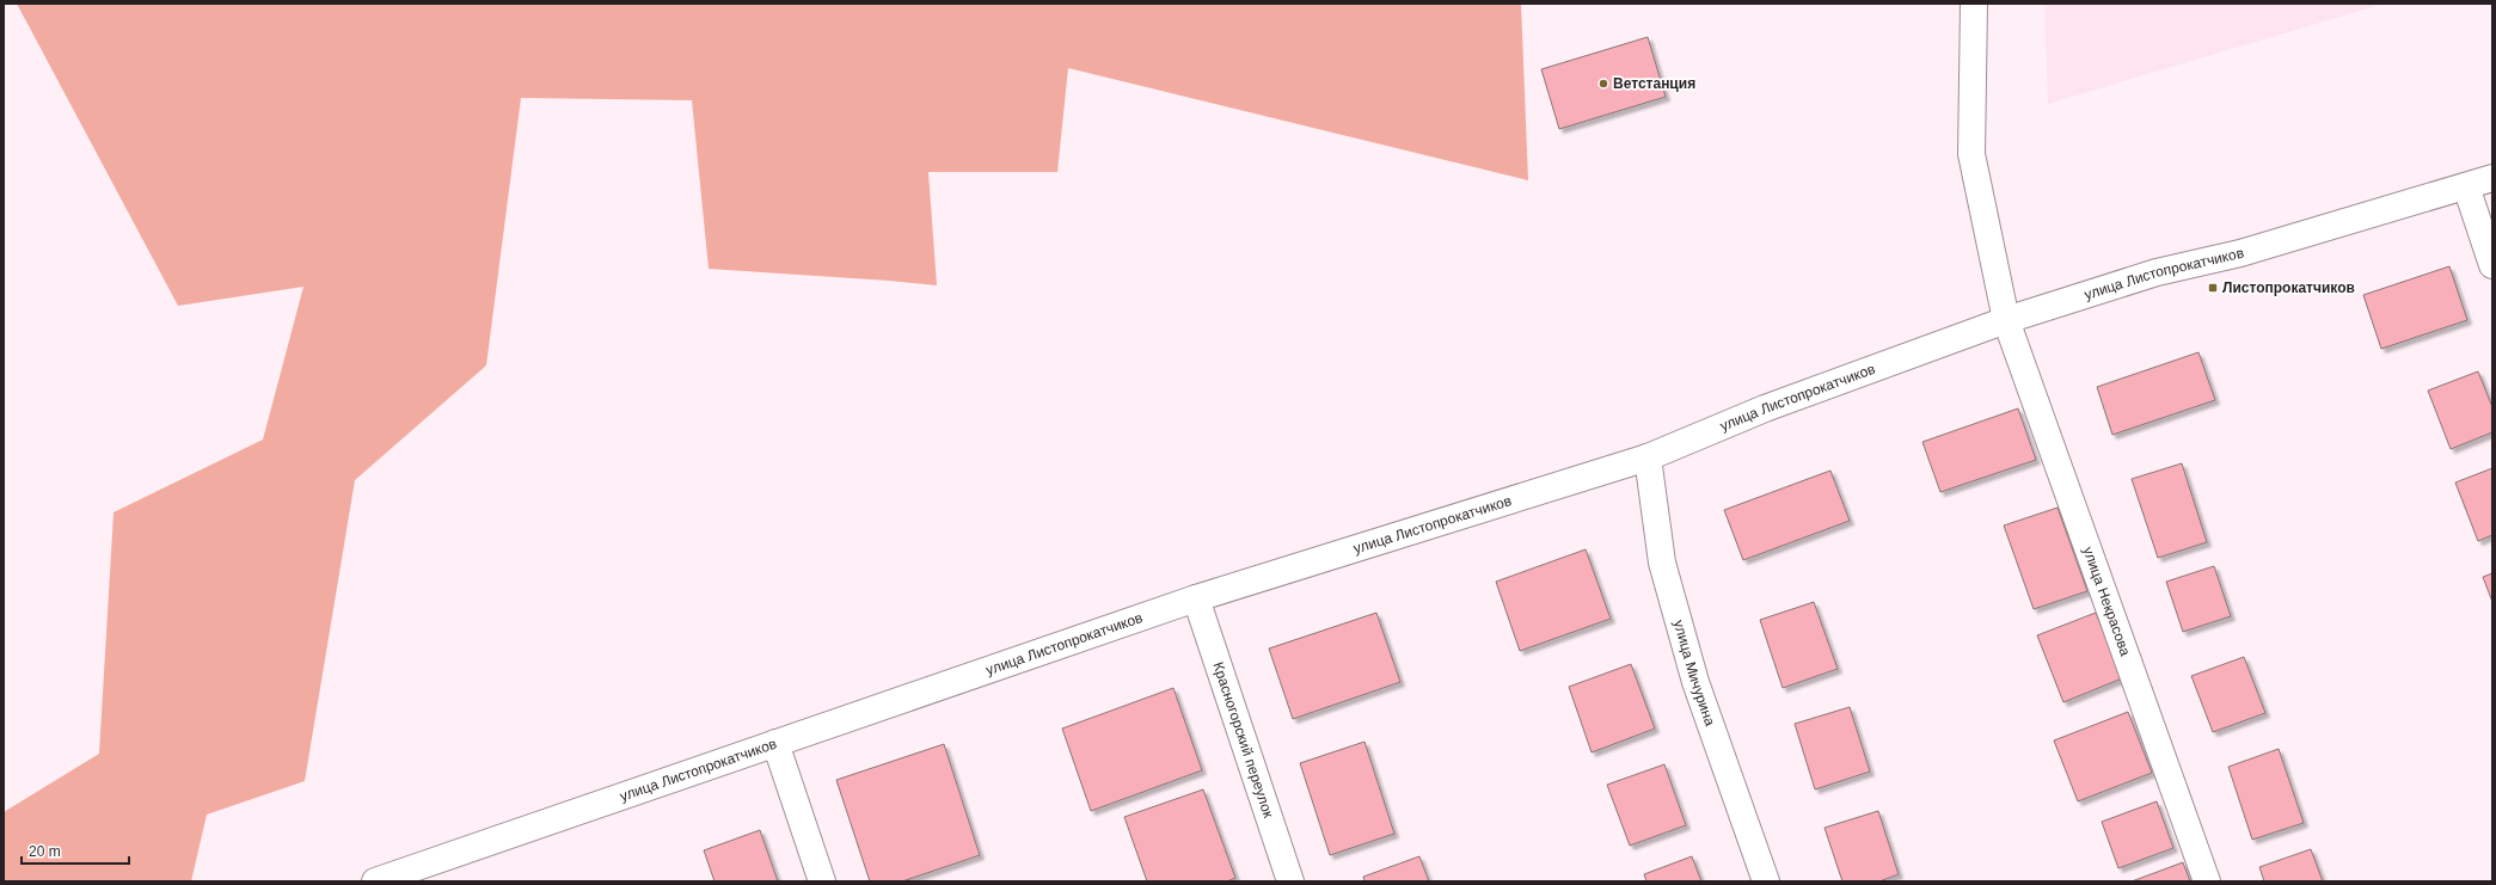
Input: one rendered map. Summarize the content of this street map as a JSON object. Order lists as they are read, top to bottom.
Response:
{
  "streets": {
    "street": [
      "улица Листопрокатчиков",
      "улица Некрасова",
      "улица Мичурина",
      "Красногорский переулок"
    ]
  },
  "crossings": [
    ["улица Листопрокатчиков", "улица Некрасова"],
    ["улица Листопрокатчиков", "улица Мичурина"],
    ["улица Листопрокатчиков", "Красногорский переулок"]
  ],
  "places": {
    "other": ["Ветстанция"],
    "transit": ["Листопрокатчиков"]
  },
  "scale_bar": "20 m"
}
